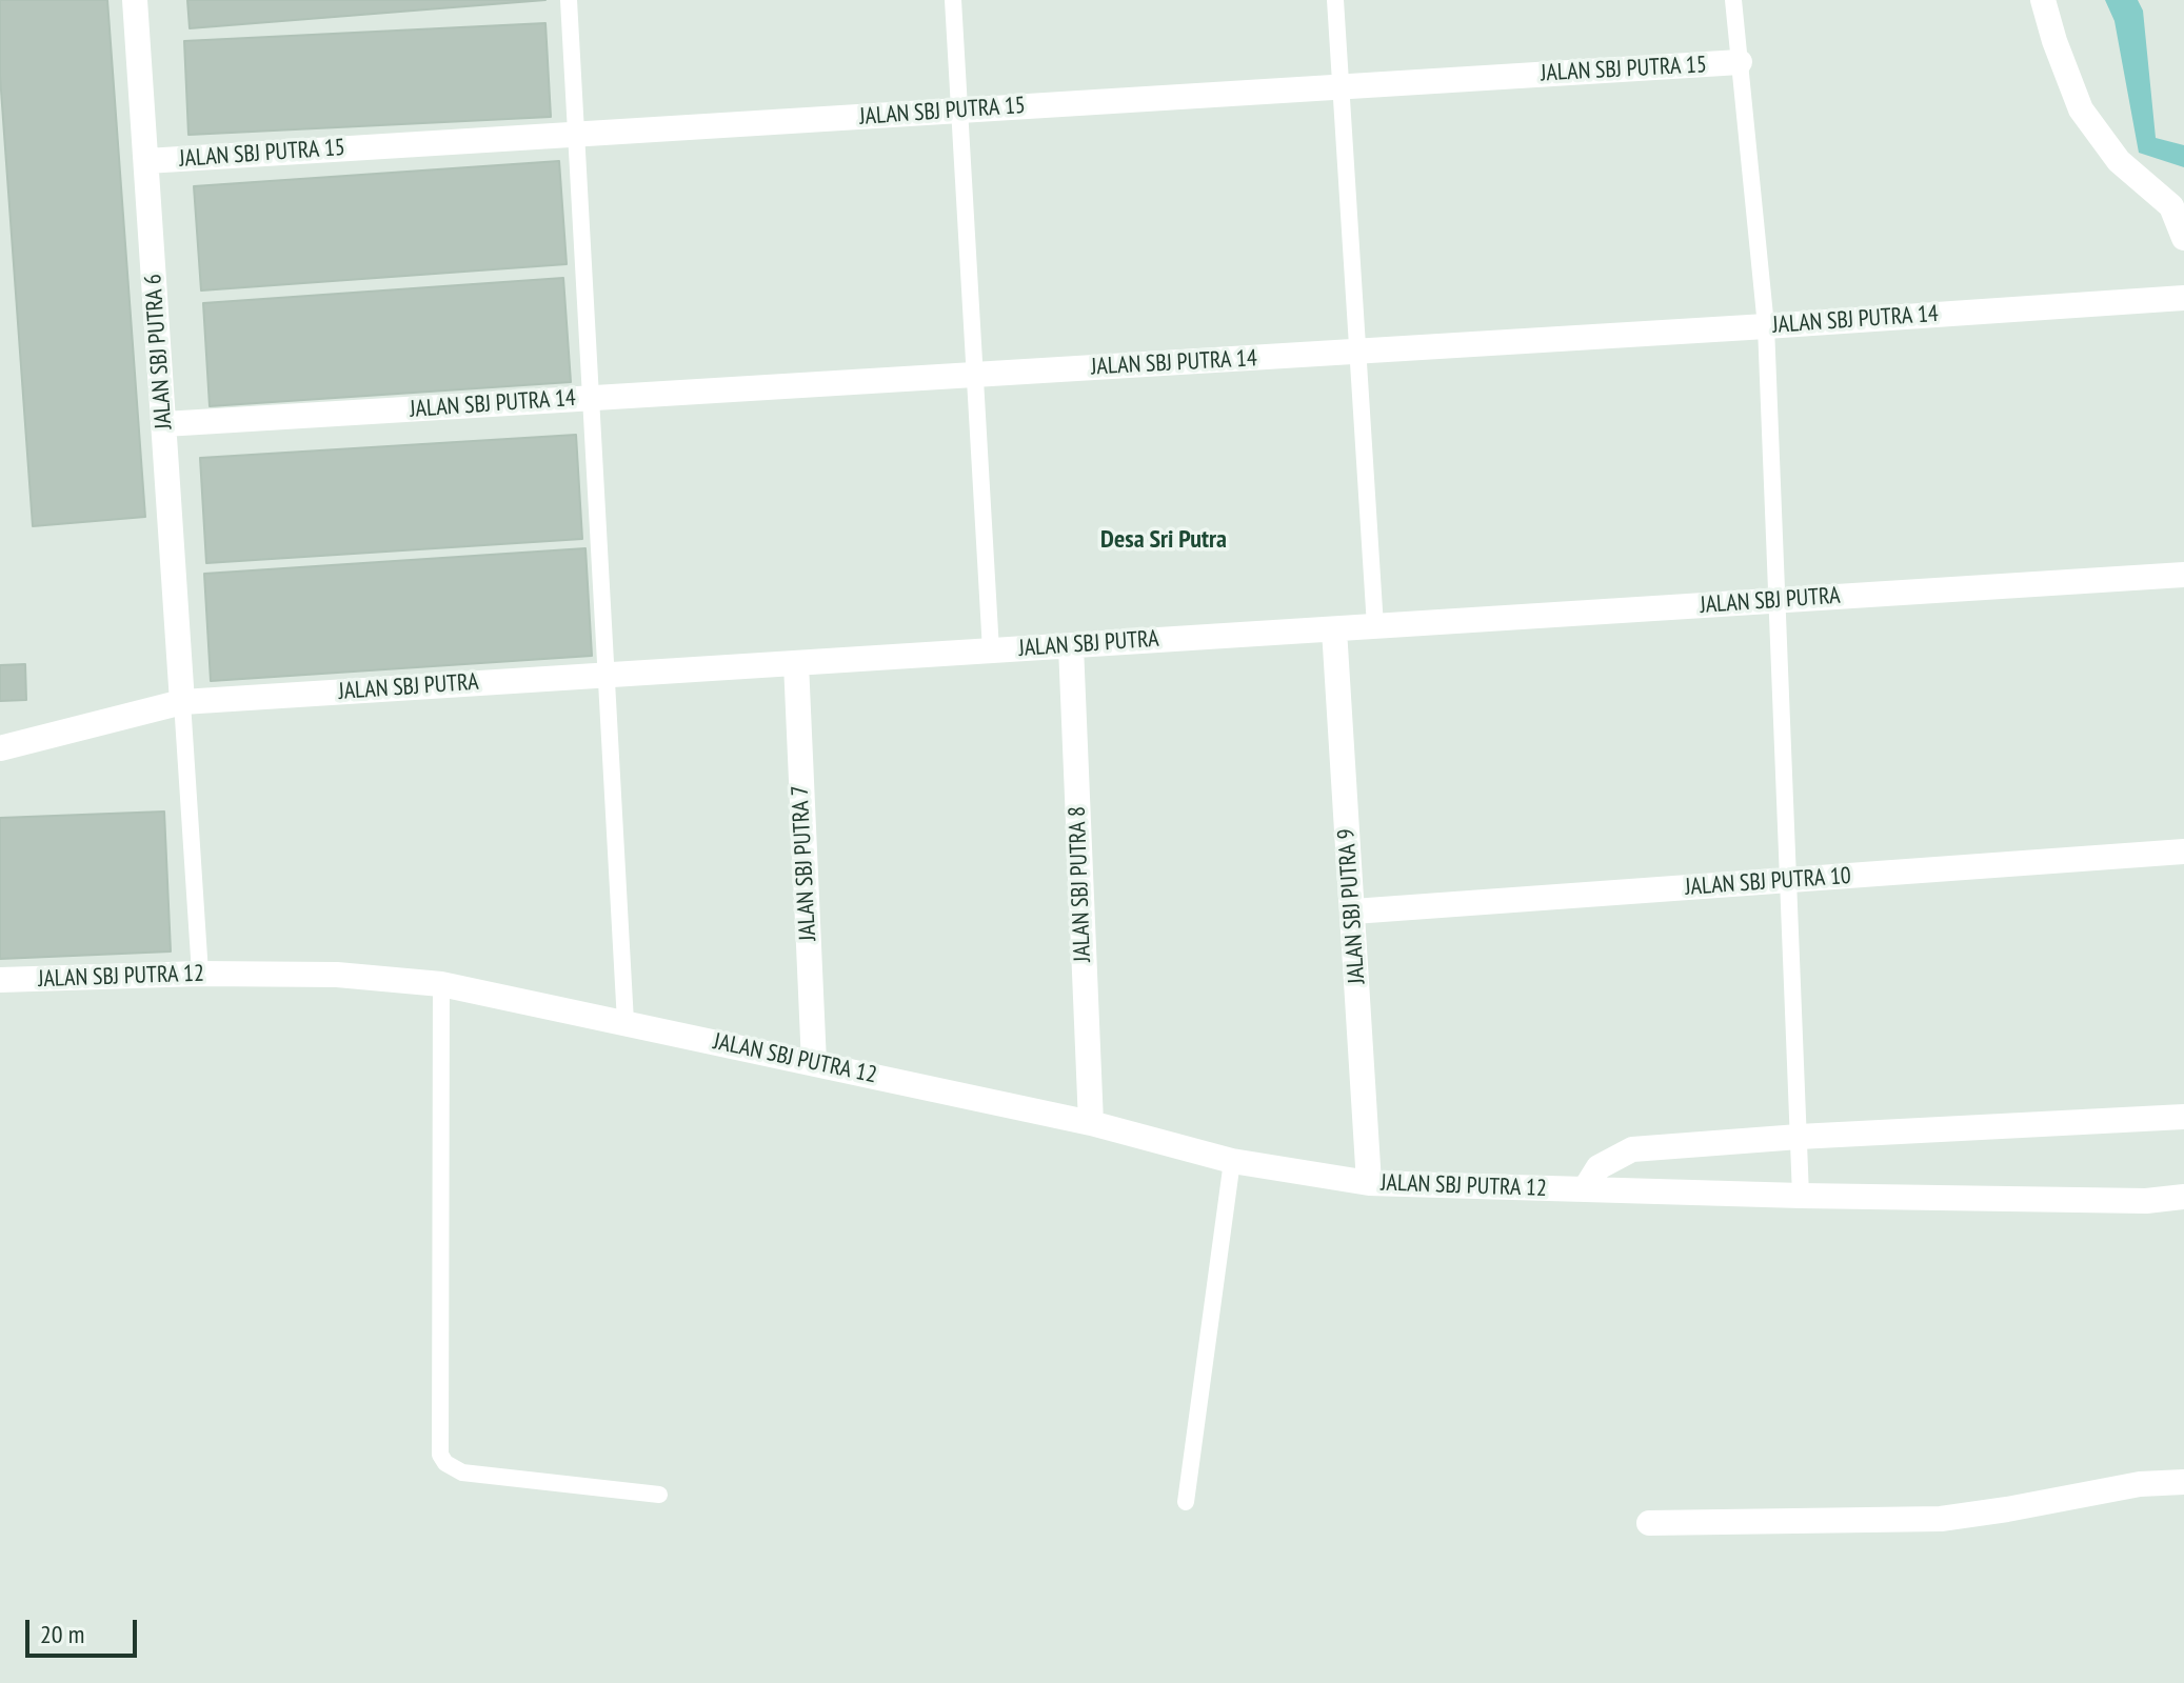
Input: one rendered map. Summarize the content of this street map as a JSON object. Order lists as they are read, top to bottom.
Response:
{
  "streets": {
    "street": [
      "JALAN SBJ PUTRA 15",
      "JALAN SBJ PUTRA 14",
      "JALAN SBJ PUTRA 6",
      "JALAN SBJ PUTRA",
      "JALAN SBJ PUTRA 7",
      "JALAN SBJ PUTRA 10",
      "JALAN SBJ PUTRA 8",
      "JALAN SBJ PUTRA 9",
      "JALAN SBJ PUTRA 12"
    ]
  },
  "crossings": [
    ["JALAN SBJ PUTRA 15", "JALAN SBJ PUTRA 6"],
    ["JALAN SBJ PUTRA 14", "JALAN SBJ PUTRA 6"],
    ["JALAN SBJ PUTRA 6", "JALAN SBJ PUTRA"],
    ["JALAN SBJ PUTRA", "JALAN SBJ PUTRA 7"],
    ["JALAN SBJ PUTRA", "JALAN SBJ PUTRA 8"],
    ["JALAN SBJ PUTRA", "JALAN SBJ PUTRA 9"],
    ["JALAN SBJ PUTRA 7", "JALAN SBJ PUTRA 12"],
    ["JALAN SBJ PUTRA 10", "JALAN SBJ PUTRA 9"],
    ["JALAN SBJ PUTRA 8", "JALAN SBJ PUTRA 12"],
    ["JALAN SBJ PUTRA 9", "JALAN SBJ PUTRA 12"]
  ],
  "districts": ["Desa Sri Putra"],
  "scale_bar": "20 m"
}
